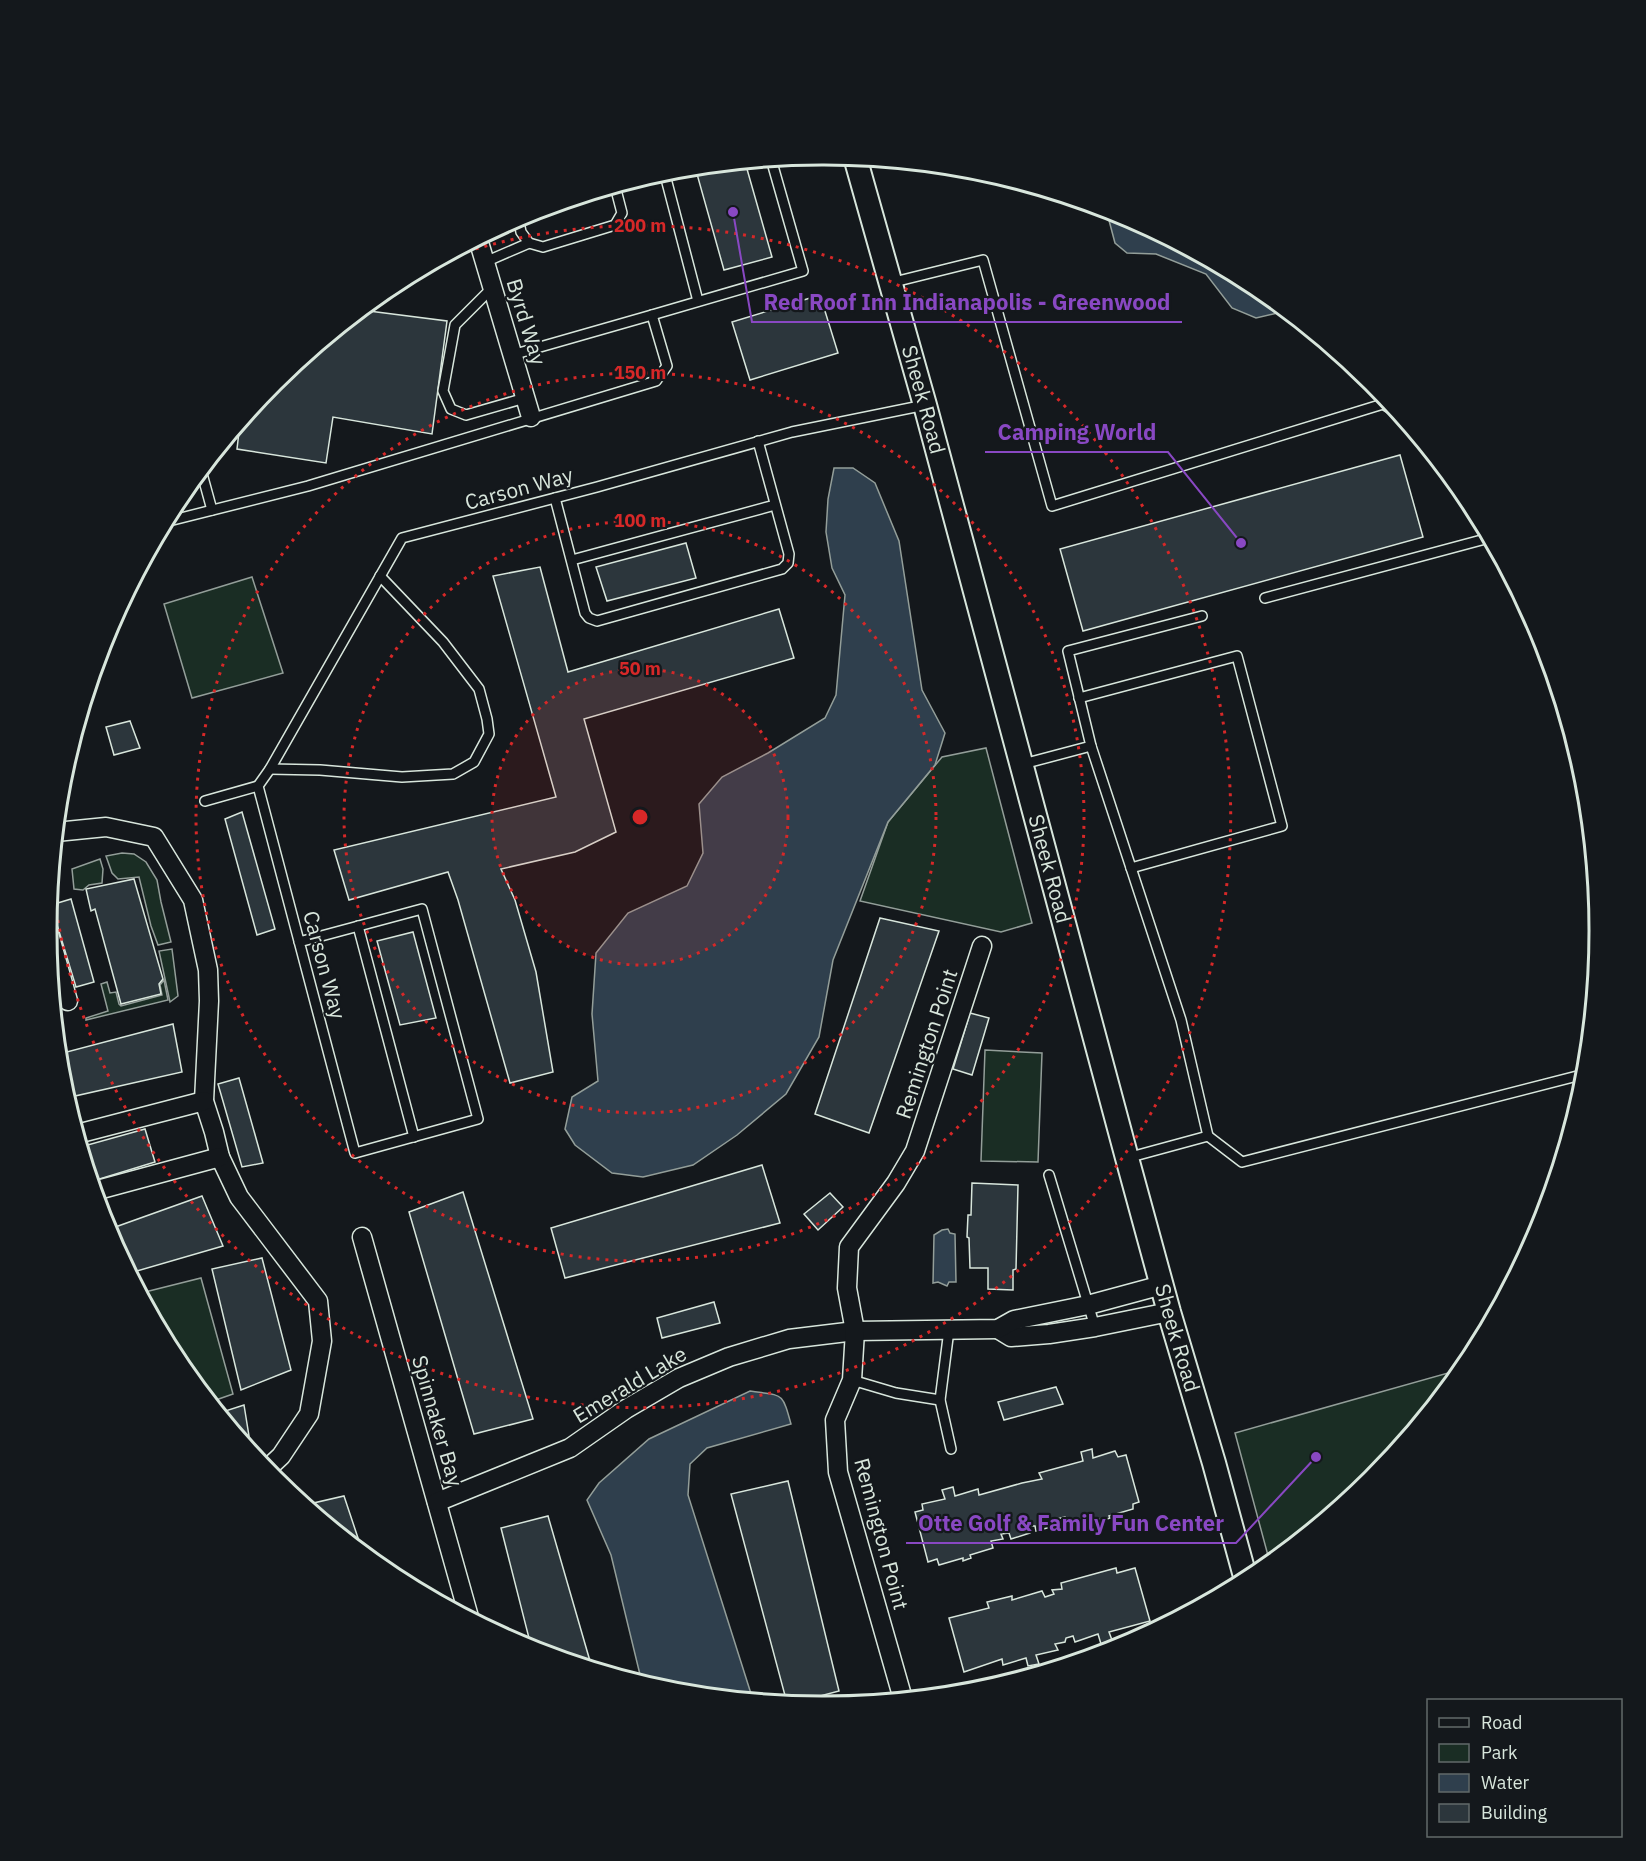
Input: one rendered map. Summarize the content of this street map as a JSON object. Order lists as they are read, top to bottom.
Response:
{
  "streets": {
    "street": [
      "Byrd Way",
      "Sheek Road",
      "Remington Point",
      "Emerald Lake",
      "Spinnaker Bay"
    ],
    "lane": ["Carson Way"]
  },
  "crossings": [
    ["Sheek Road", "Carson Way"],
    ["Sheek Road", "Emerald Lake"],
    ["Remington Point", "Emerald Lake"],
    ["Emerald Lake", "Spinnaker Bay"]
  ],
  "places": ["Red Roof Inn Indianapolis - Greenwood", "Camping World", "Otte Golf & Family Fun Center"],
  "legend": [
    "Road",
    "Park",
    "Water",
    "Building"
  ],
  "rings": [
    "200 m",
    "150 m",
    "100 m",
    "50 m"
  ]
}
